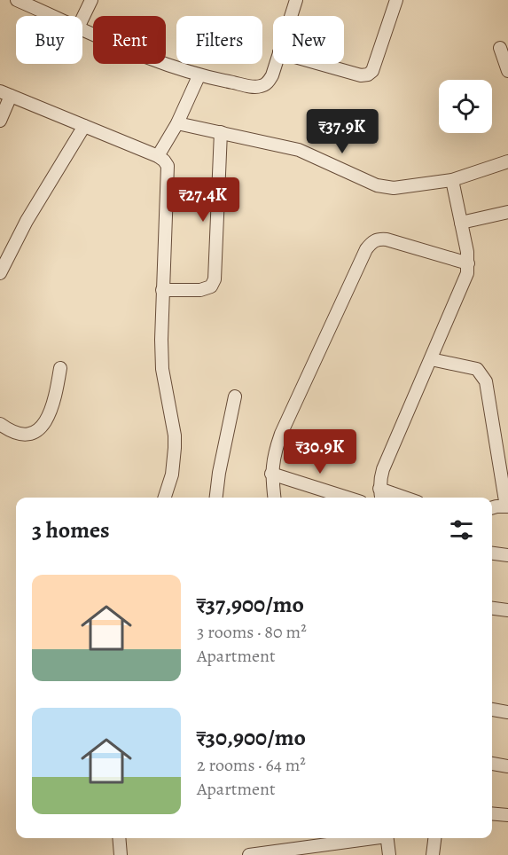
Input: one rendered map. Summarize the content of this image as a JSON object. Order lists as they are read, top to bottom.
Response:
{
  "page": {
    "chip": [
      "Buy",
      "Rent",
      "Filters",
      "New"
    ],
    "price": ["₹37.9K", "₹27.4K", "₹30.9K"],
    "heading": "3 homes",
    "list": [
      {
        "name": "₹37,900/mo",
        "note": "3 rooms · 80 m² · Apartment"
      },
      {
        "name": "₹30,900/mo",
        "note": "2 rooms · 64 m² · Apartment"
      }
    ]
  }
}
